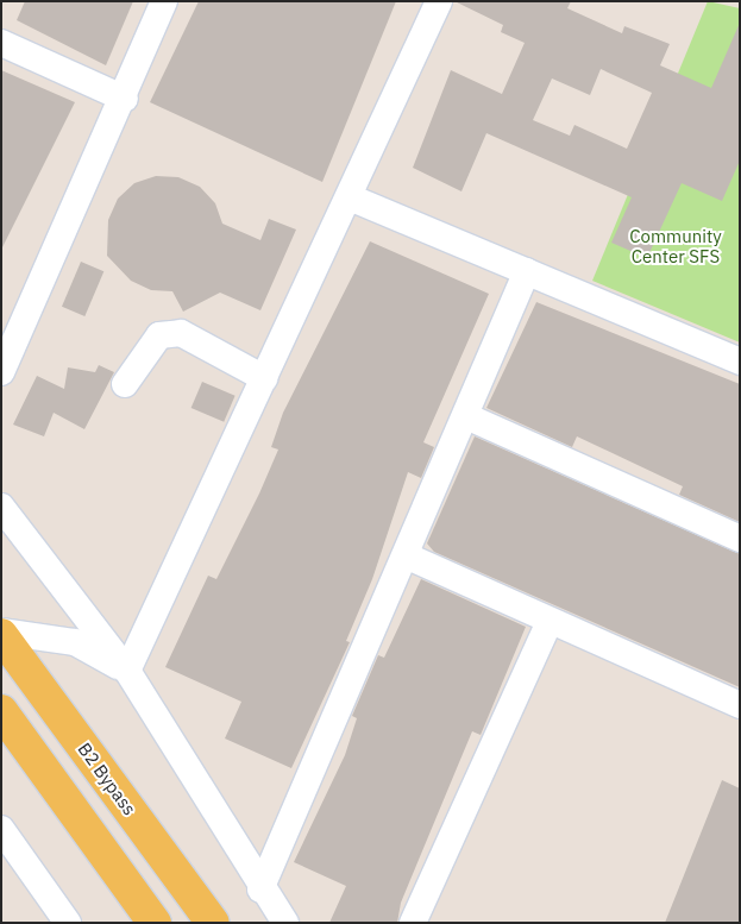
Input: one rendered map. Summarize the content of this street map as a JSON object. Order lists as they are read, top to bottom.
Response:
{
  "streets": {
    "main road": ["B2 Bypass"]
  },
  "parks": ["Community Center SFS"]
}
